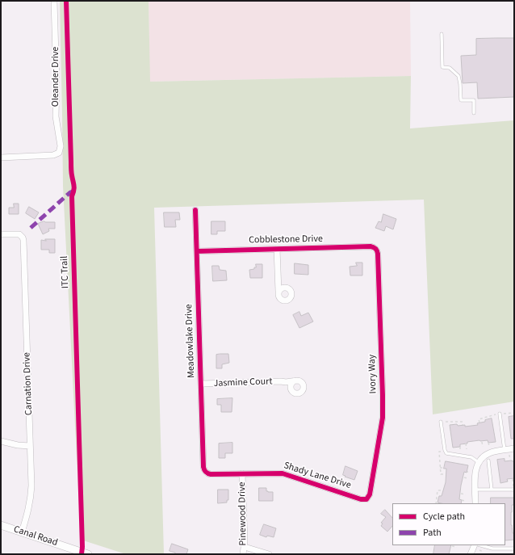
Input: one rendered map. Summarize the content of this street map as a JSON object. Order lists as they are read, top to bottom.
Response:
{
  "streets": {
    "street": [
      "Oleander Drive",
      "Cobblestone Drive",
      "Meadowlake Drive",
      "Ivory Way",
      "Jasmine Court",
      "Carnation Drive",
      "Shady Lane Drive",
      "Pinewood Drive",
      "Canal Road"
    ],
    "cycle path": ["ITC Trail"]
  },
  "crossings": [
    ["Cobblestone Drive", "Meadowlake Drive"],
    ["Cobblestone Drive", "Ivory Way"],
    ["Meadowlake Drive", "Jasmine Court"],
    ["Meadowlake Drive", "Shady Lane Drive"],
    ["Ivory Way", "Shady Lane Drive"],
    ["Carnation Drive", "Canal Road"],
    ["Shady Lane Drive", "Pinewood Drive"]
  ],
  "legend": ["Cycle path", "Path"]
}
